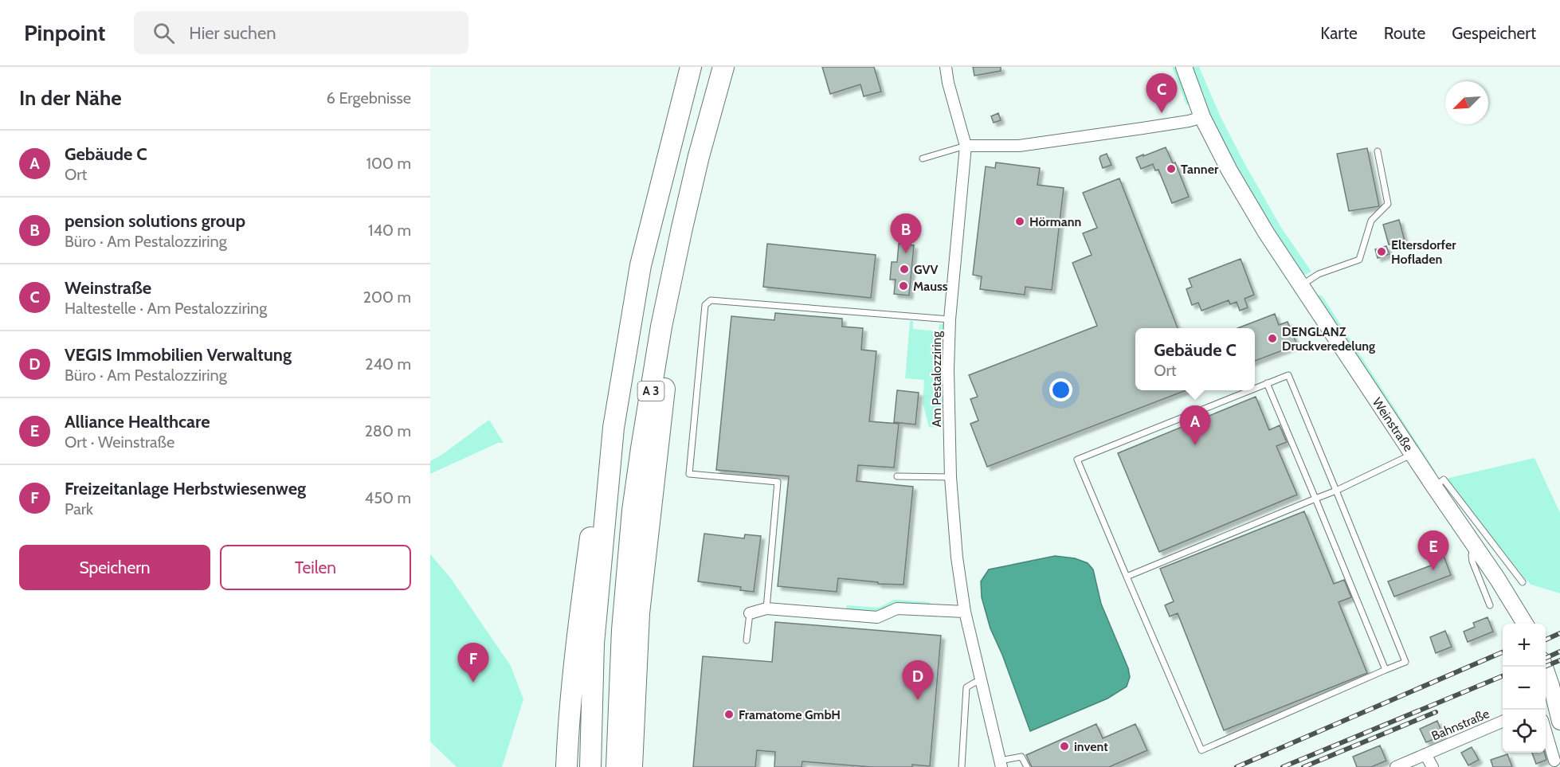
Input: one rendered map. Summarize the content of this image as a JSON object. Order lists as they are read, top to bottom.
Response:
{
  "streets": {
    "highway": ["A 3"],
    "main road": ["Weinstraße"],
    "street": ["Am Pestalozziring", "Bahnstraße"]
  },
  "places": [
    "Tanner",
    "Hörmann",
    "Eltersdorfer Hofladen",
    "GVV",
    "Mauss",
    "DENGLANZ Druckveredelung",
    "Framatome GmbH",
    "invent"
  ],
  "north": "bottom left",
  "page": {
    "header": "Pinpoint",
    "search": "Hier suchen",
    "nav": ["Karte", "Route", "Gespeichert"],
    "heading": ["In der Nähe", "6 Ergebnisse"],
    "pins": [
      "C",
      "B",
      "A",
      "E",
      "F",
      "D"
    ],
    "list": [
      {
        "mark": "A",
        "name": "Gebäude C",
        "note": "Ort",
        "value": "100 m"
      },
      {
        "mark": "B",
        "name": "pension solutions group",
        "note": "Büro · Am Pestalozziring",
        "value": "140 m"
      },
      {
        "mark": "C",
        "name": "Weinstraße",
        "note": "Haltestelle · Am Pestalozziring",
        "value": "200 m"
      },
      {
        "mark": "D",
        "name": "VEGIS Immobilien Verwaltung",
        "note": "Büro · Am Pestalozziring",
        "value": "240 m"
      },
      {
        "mark": "E",
        "name": "Alliance Healthcare",
        "note": "Ort · Weinstraße",
        "value": "280 m"
      },
      {
        "mark": "F",
        "name": "Freizeitanlage Herbstwiesenweg",
        "note": "Park",
        "value": "450 m"
      }
    ],
    "popup": ["Gebäude C", "Ort"],
    "buttons": ["Speichern", "Teilen"],
    "map_buttons": ["+", "−"]
  }
}
